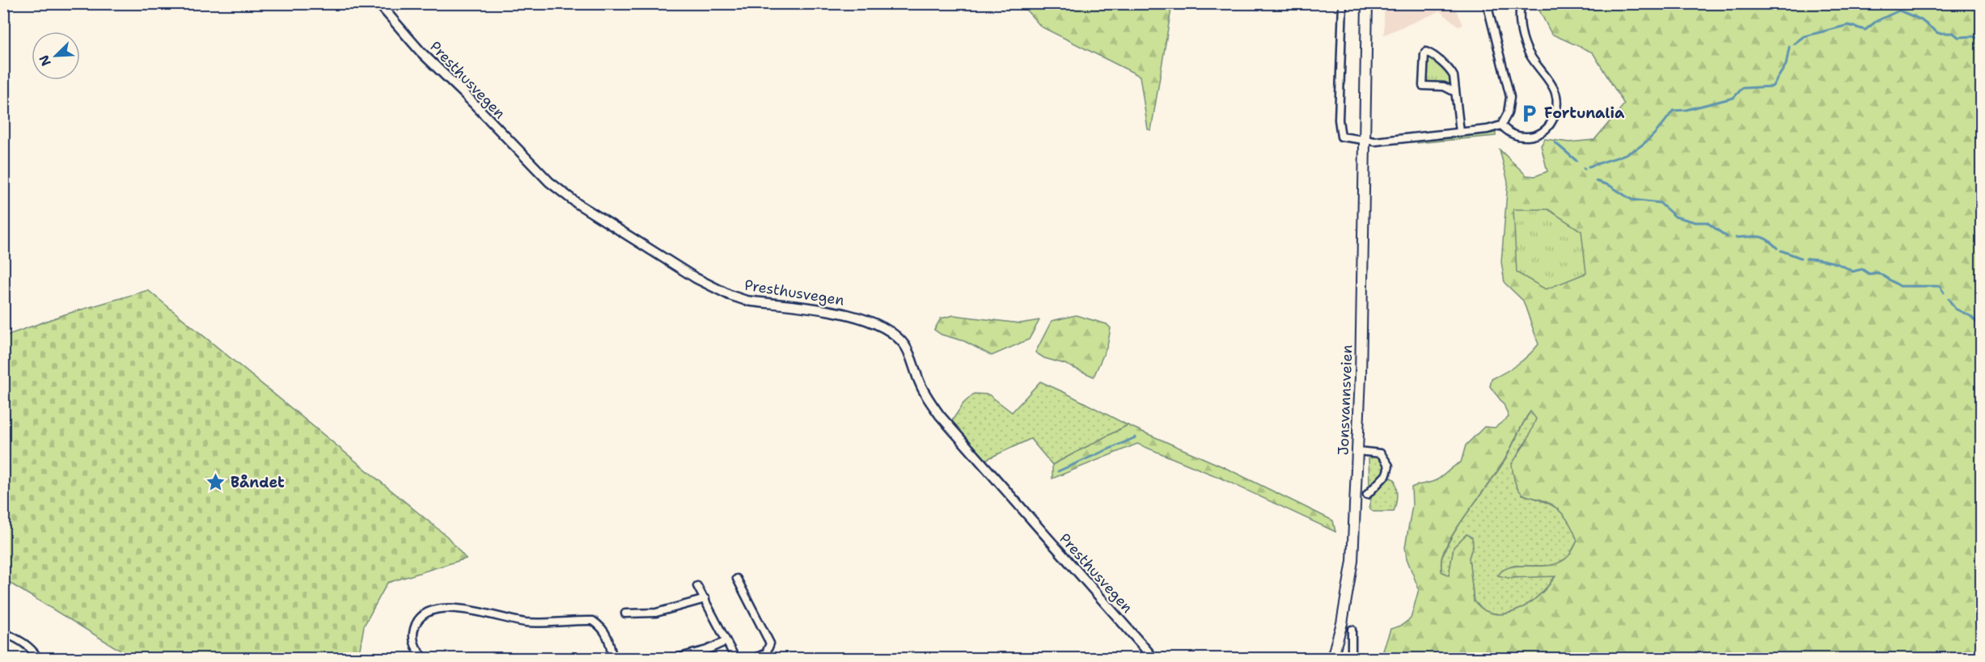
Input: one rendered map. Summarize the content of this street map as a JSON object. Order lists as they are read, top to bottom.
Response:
{
  "streets": {
    "main road": ["Jonsvannsveien"],
    "street": ["Presthusvegen"]
  },
  "places": {
    "parking": ["Fortunalia"],
    "place": ["Båndet"]
  },
  "north": "bottom left"
}
